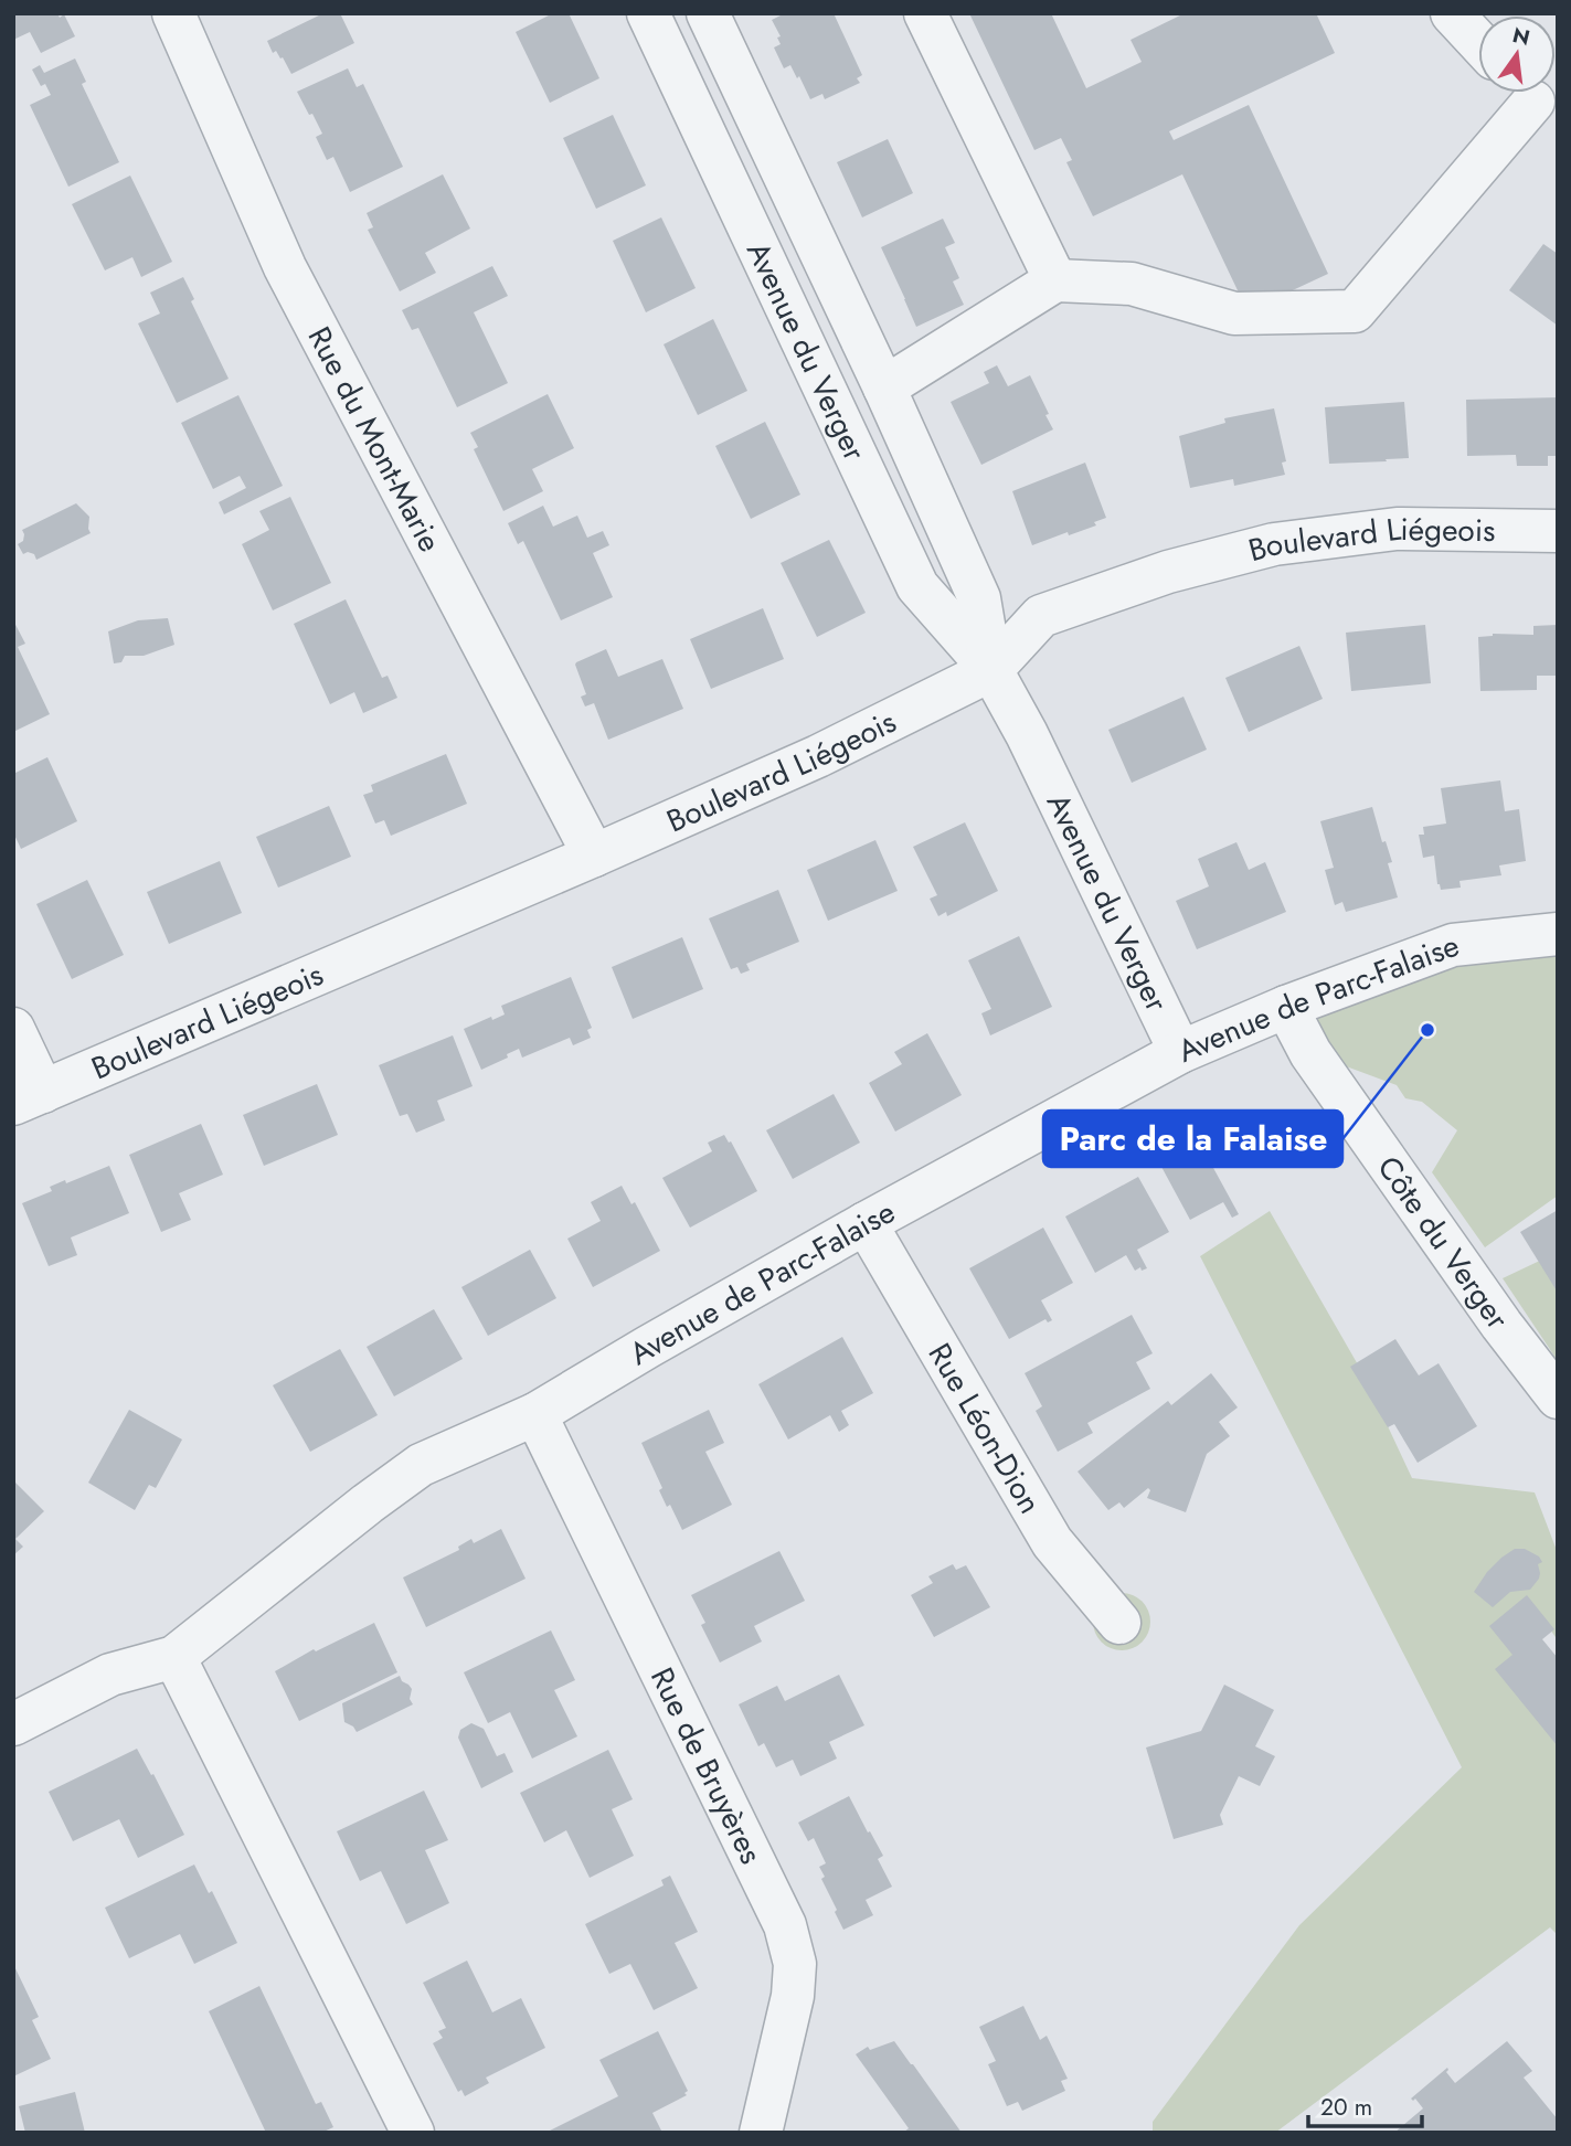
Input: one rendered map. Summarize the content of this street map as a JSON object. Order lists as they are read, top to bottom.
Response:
{
  "streets": {
    "street": [
      "Avenue du Verger",
      "Rue du Mont-Marie",
      "Boulevard Liégeois",
      "Avenue de Parc-Falaise",
      "Côte du Verger",
      "Rue Léon-Dion",
      "Rue de Bruyères"
    ]
  },
  "crossings": [
    ["Avenue du Verger", "Boulevard Liégeois"],
    ["Avenue du Verger", "Avenue de Parc-Falaise"],
    ["Rue du Mont-Marie", "Boulevard Liégeois"],
    ["Avenue de Parc-Falaise", "Côte du Verger"],
    ["Avenue de Parc-Falaise", "Rue Léon-Dion"],
    ["Avenue de Parc-Falaise", "Rue de Bruyères"]
  ],
  "places": ["Parc de la Falaise"],
  "scale_bar": "20 m",
  "north": "top"
}
